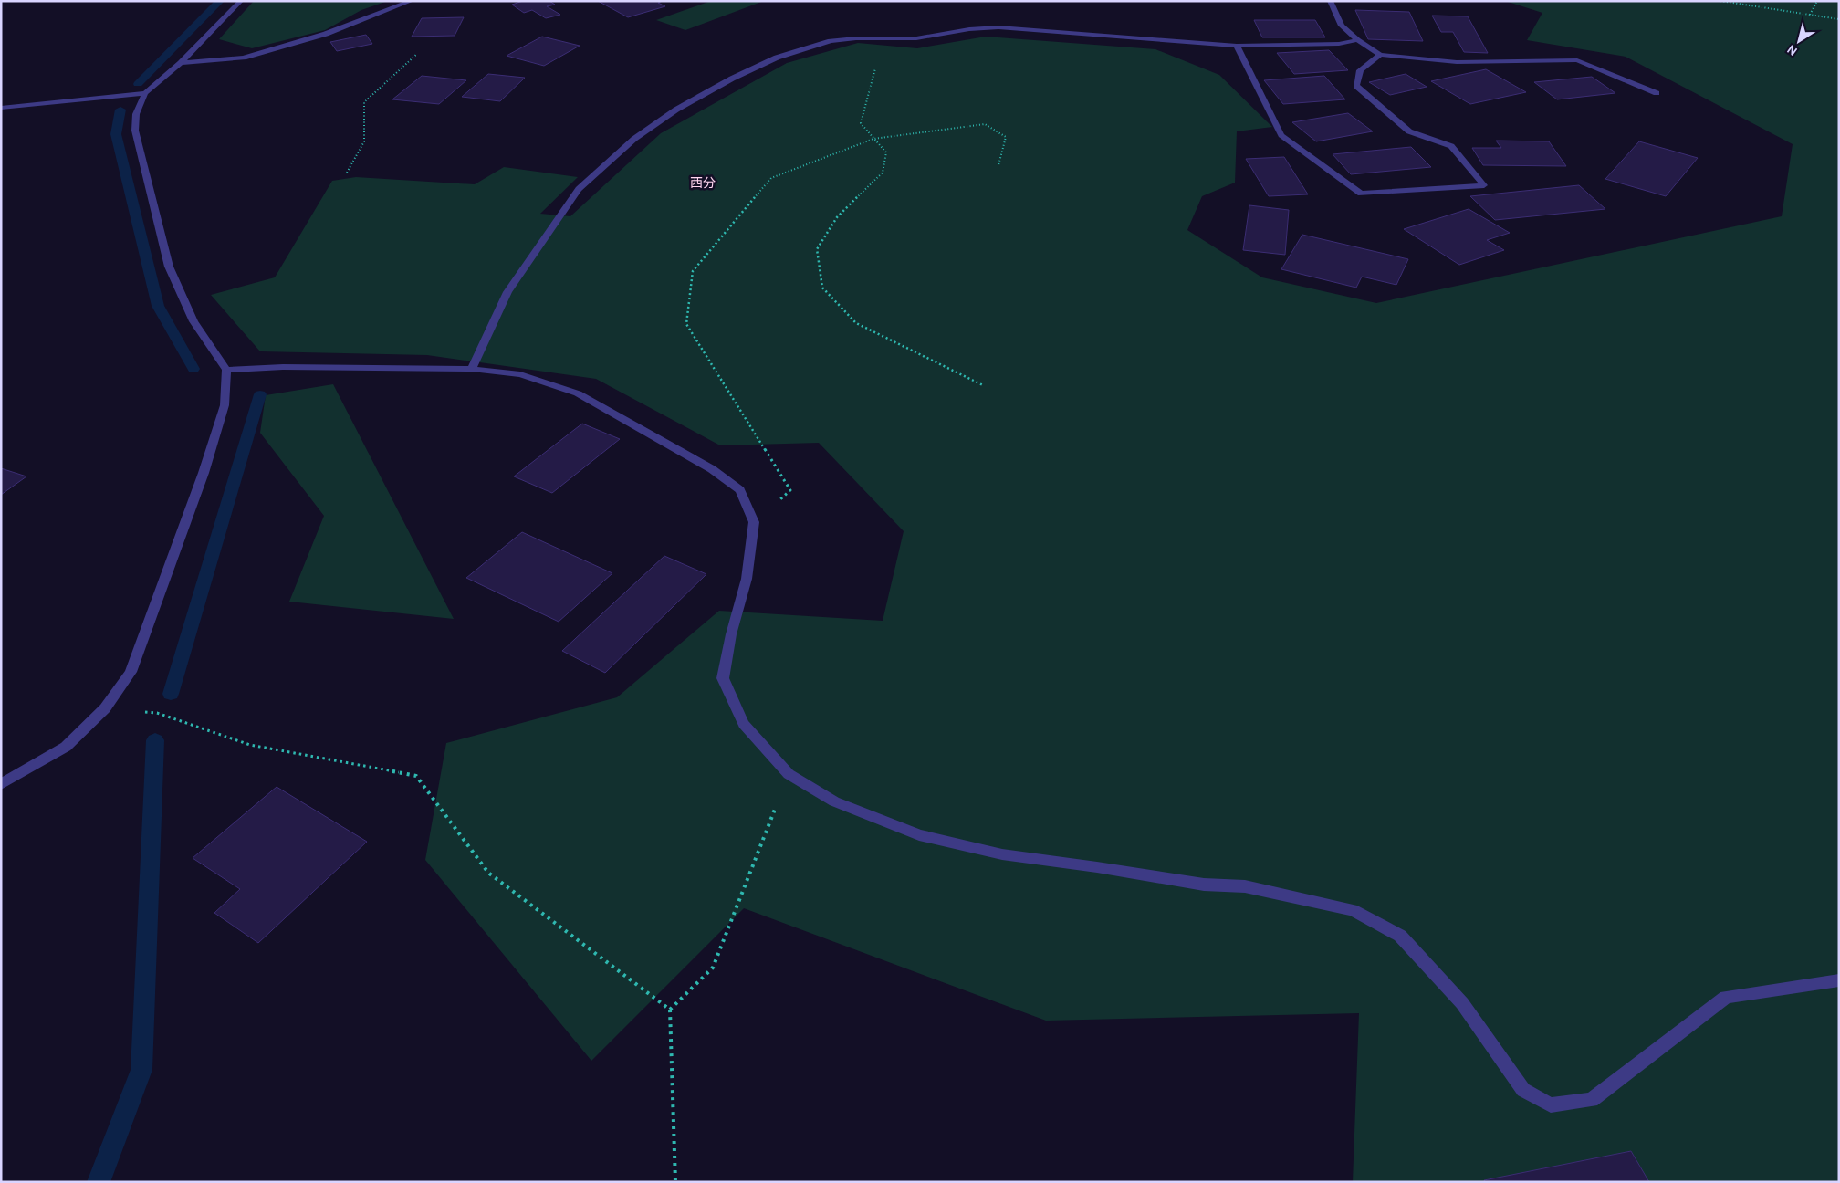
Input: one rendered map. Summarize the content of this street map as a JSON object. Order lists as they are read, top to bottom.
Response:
{
  "districts": ["西分"],
  "north": "bottom left"
}
